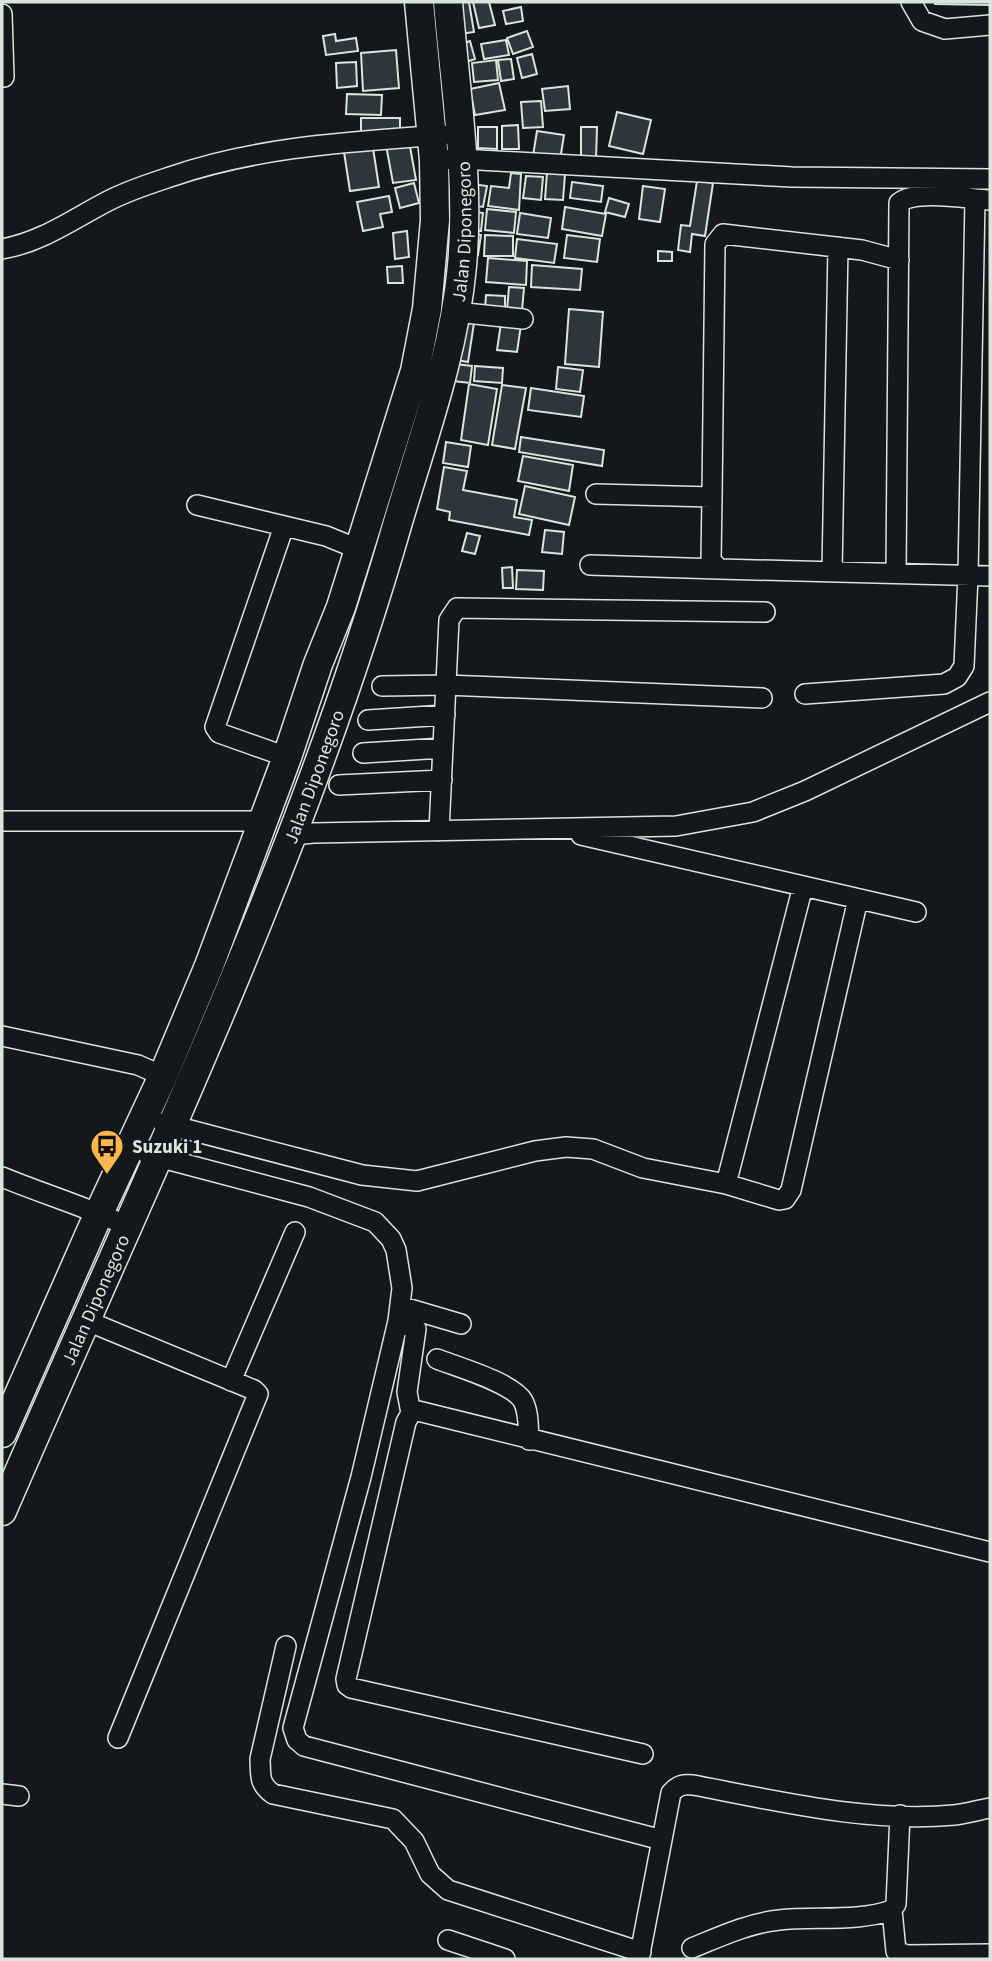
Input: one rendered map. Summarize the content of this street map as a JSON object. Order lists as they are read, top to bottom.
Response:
{
  "streets": {
    "highway": ["Jalan Diponegoro"]
  },
  "places": {
    "bus stop": ["Suzuki 1"]
  }
}
